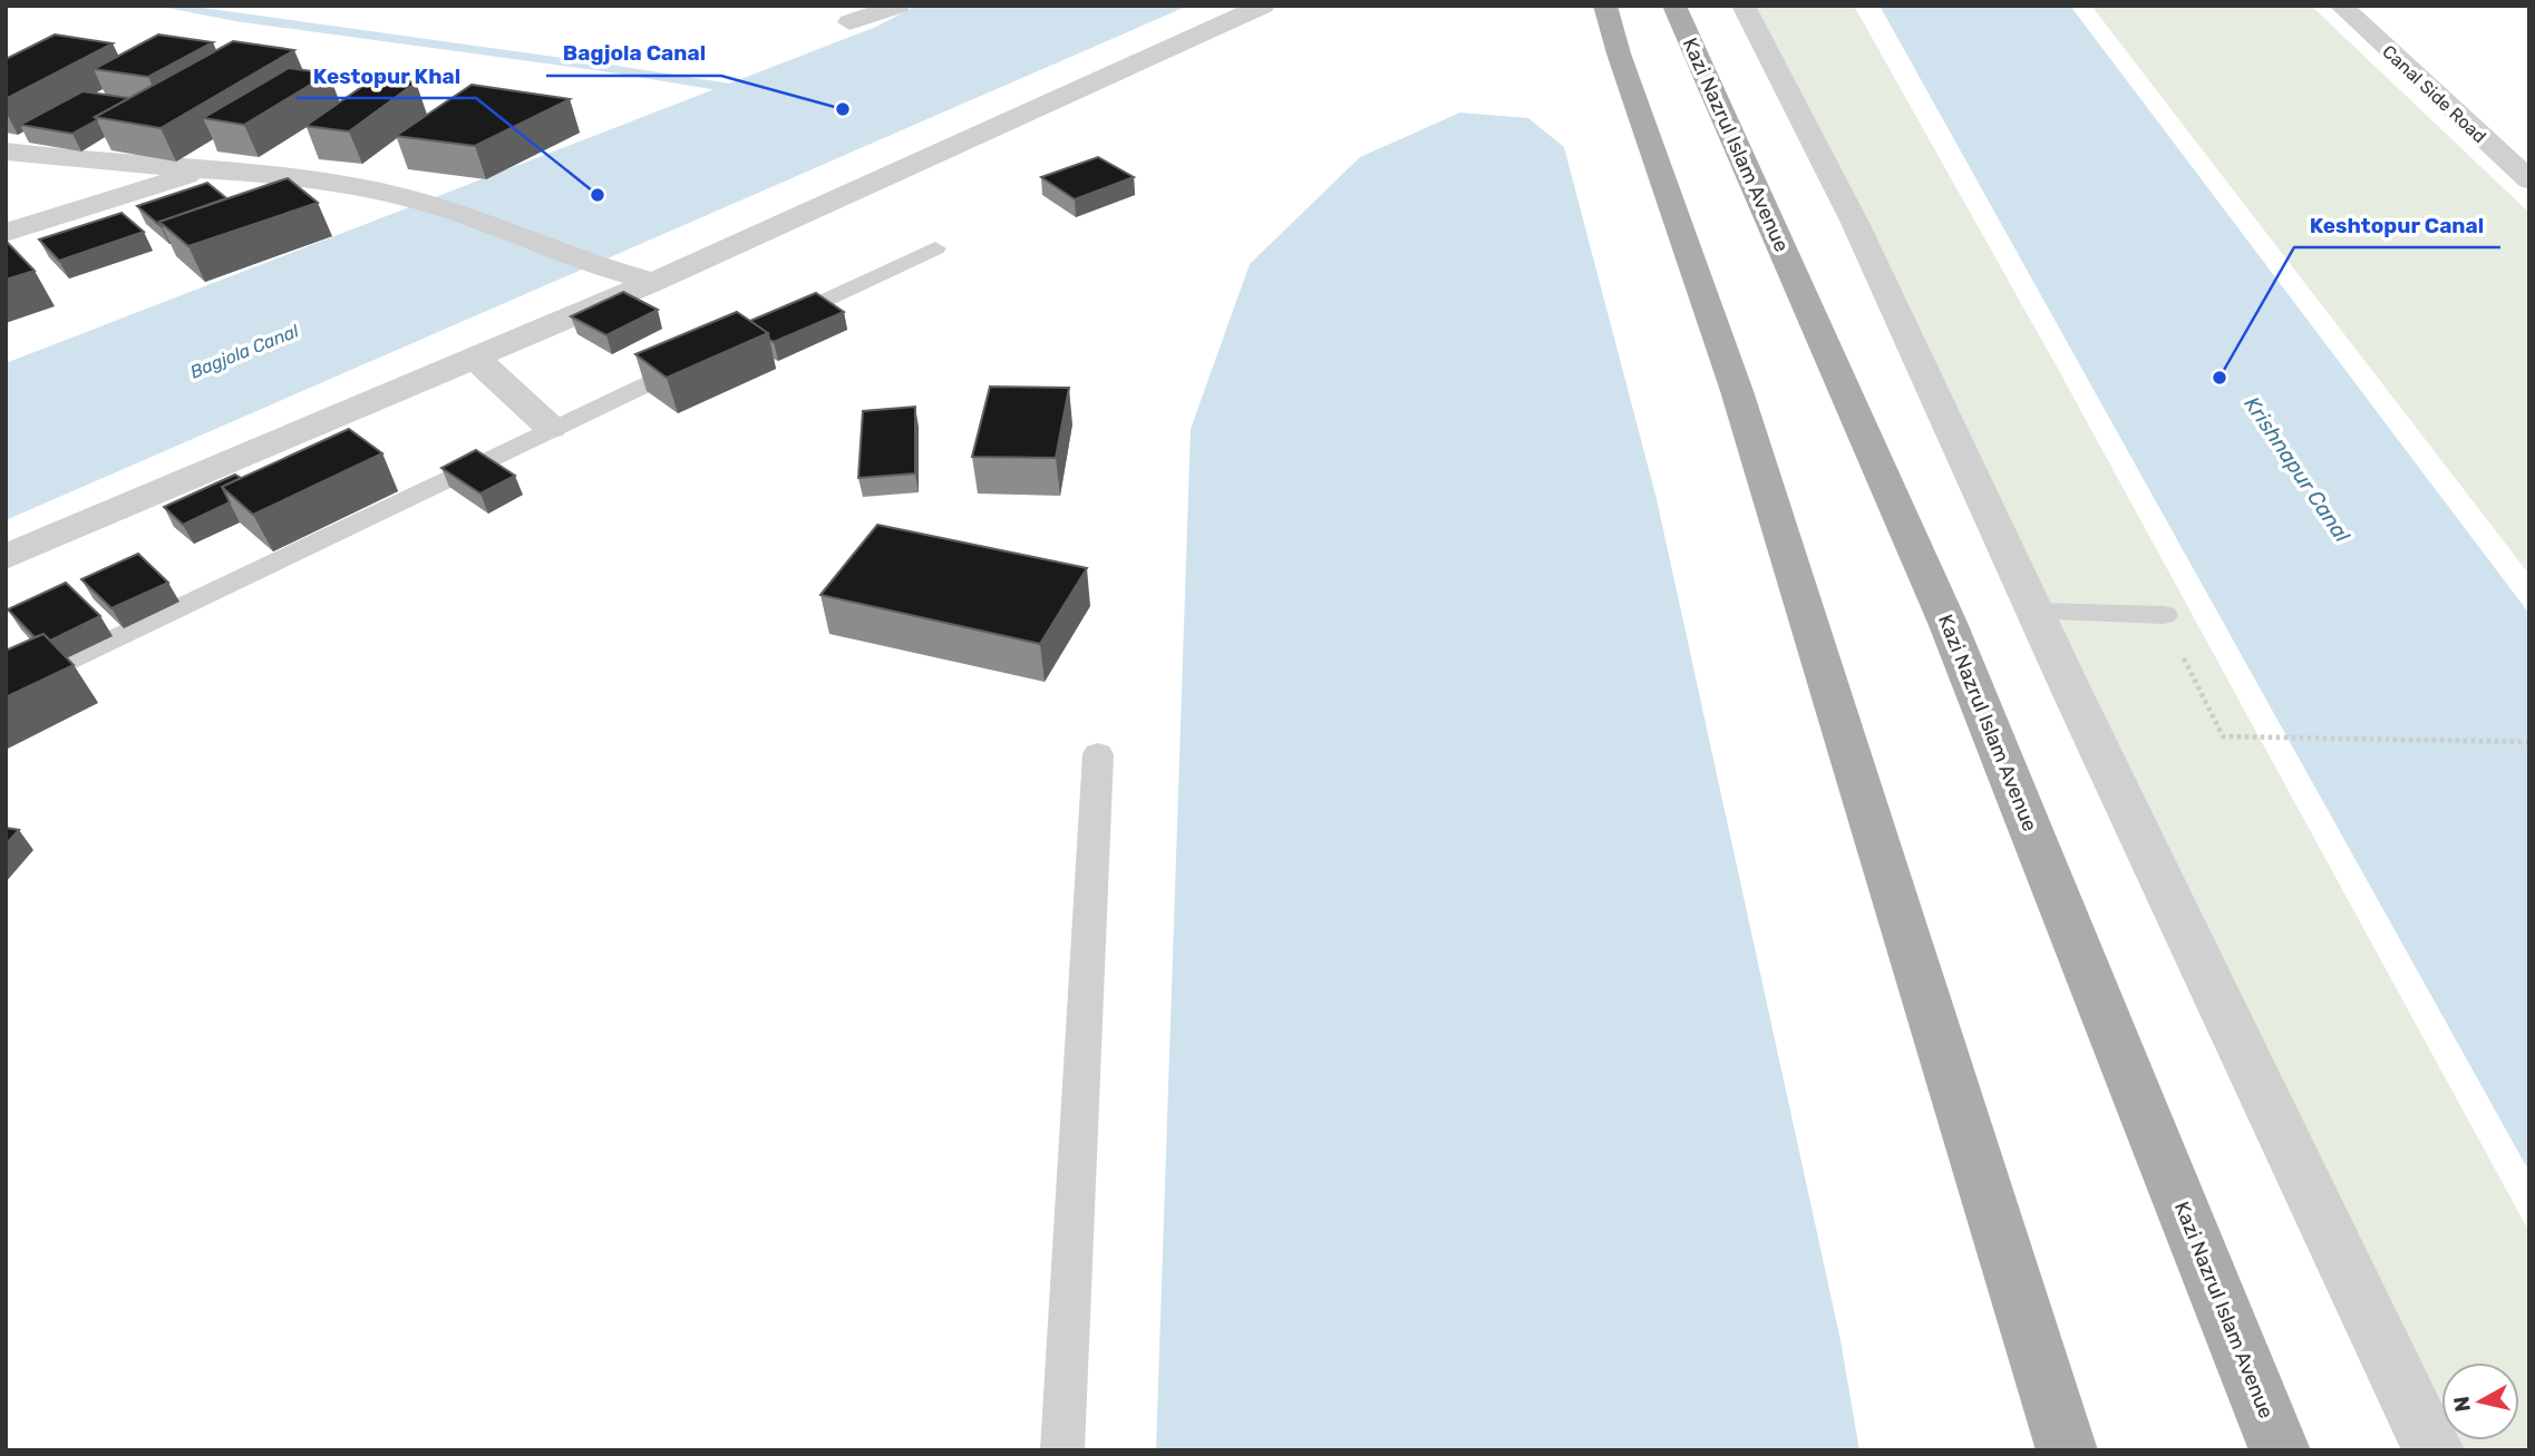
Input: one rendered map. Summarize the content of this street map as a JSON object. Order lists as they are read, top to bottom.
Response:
{
  "streets": {
    "main road": ["Kazi Nazrul Islam Avenue"],
    "street": ["Canal Side Road"]
  },
  "water": ["Bagjola Canal", "Krishnapur Canal"],
  "places": ["Bagjola Canal", "Kestopur Khal", "Keshtopur Canal"],
  "north": "left"
}
